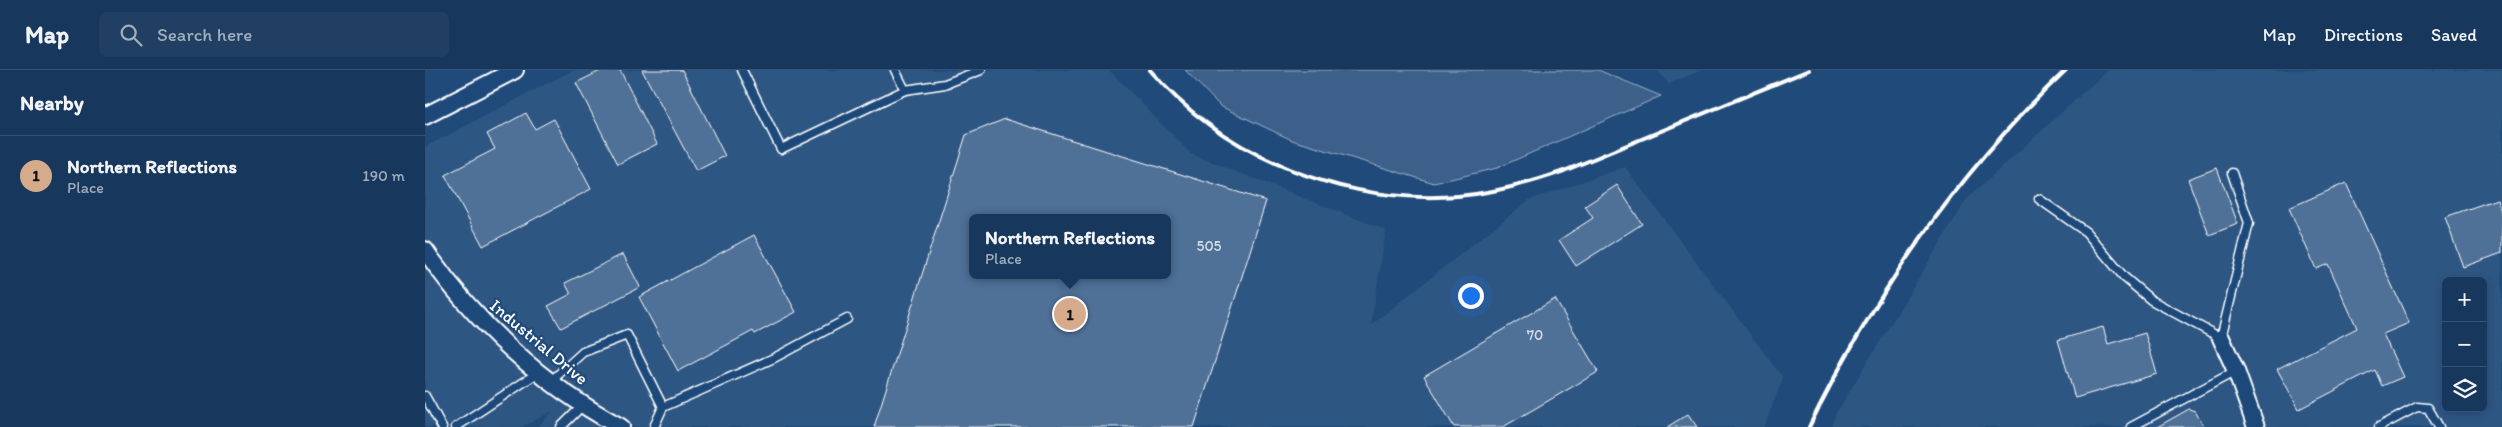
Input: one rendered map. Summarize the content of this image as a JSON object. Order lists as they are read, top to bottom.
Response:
{
  "streets": {
    "street": ["Industrial Drive"]
  },
  "house_numbers": ["505", "70"],
  "page": {
    "header": "Map",
    "search": "Search here",
    "nav": ["Map", "Directions", "Saved"],
    "heading": "Nearby",
    "list": [
      {
        "mark": "1",
        "name": "Northern Reflections",
        "note": "Place",
        "value": "190 m"
      }
    ],
    "popup": ["Northern Reflections", "Place"],
    "map_buttons": ["+", "−"],
    "pins": "1"
  }
}
